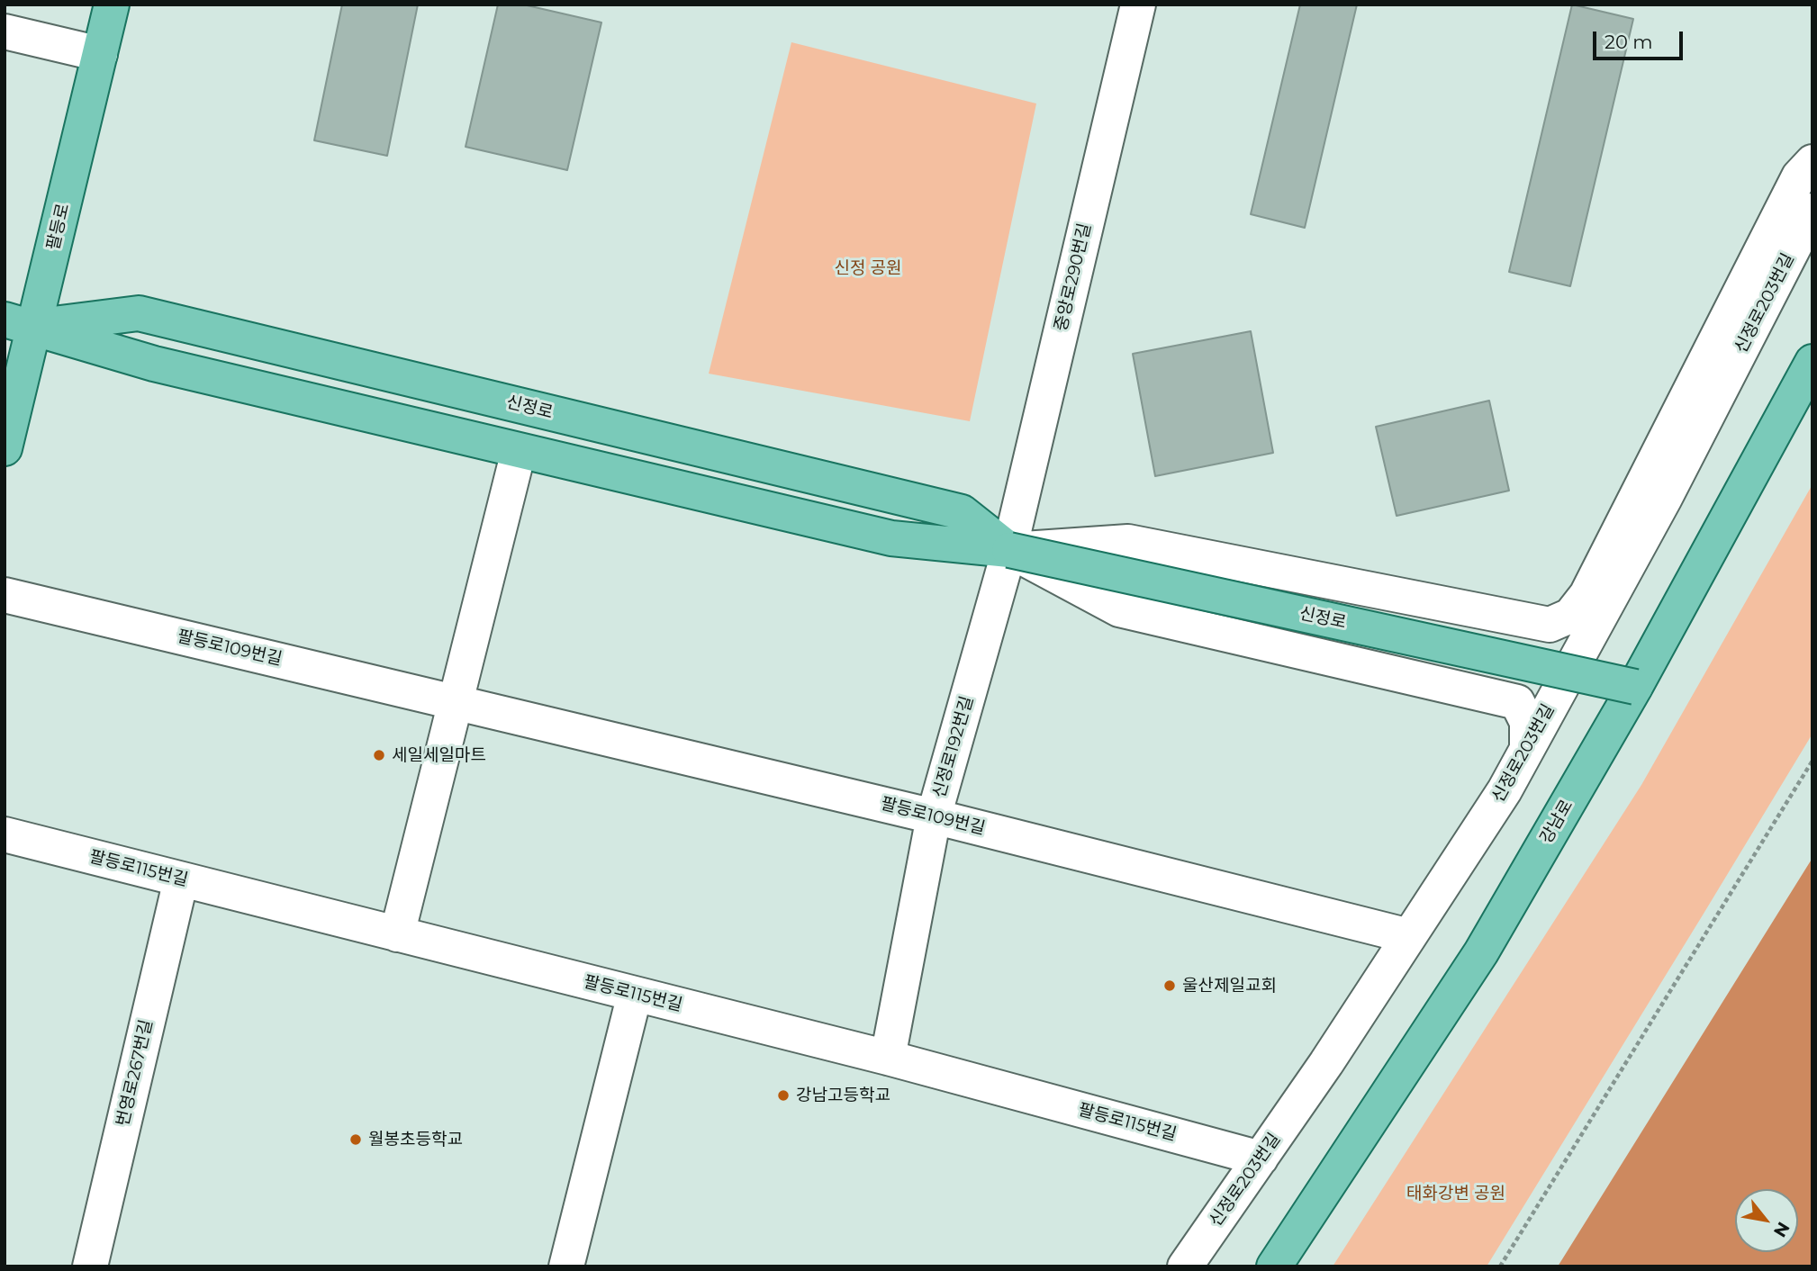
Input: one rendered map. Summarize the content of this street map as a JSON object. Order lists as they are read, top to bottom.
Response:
{
  "streets": {
    "main road": ["팔등로", "신정로", "강남로"],
    "street": [
      "중앙로290번길",
      "신정로203번길",
      "팔등로109번길",
      "신정로192번길",
      "팔등로115번길",
      "번영로267번길"
    ]
  },
  "crossings": [
    ["팔등로", "신정로"],
    ["중앙로290번길", "신정로"],
    ["중앙로290번길", "신정로192번길"],
    ["신정로203번길", "팔등로109번길"],
    ["신정로203번길", "팔등로115번길"],
    ["신정로", "신정로192번길"],
    ["신정로", "강남로"],
    ["팔등로109번길", "신정로192번길"],
    ["신정로192번길", "팔등로115번길"],
    ["팔등로115번길", "번영로267번길"]
  ],
  "parks": ["신정 공원", "태화강변 공원"],
  "places": [
    "세일세일마트",
    "울산제일교회",
    "강남고등학교",
    "월봉초등학교"
  ],
  "scale_bar": "20 m",
  "north": "bottom right"
}
